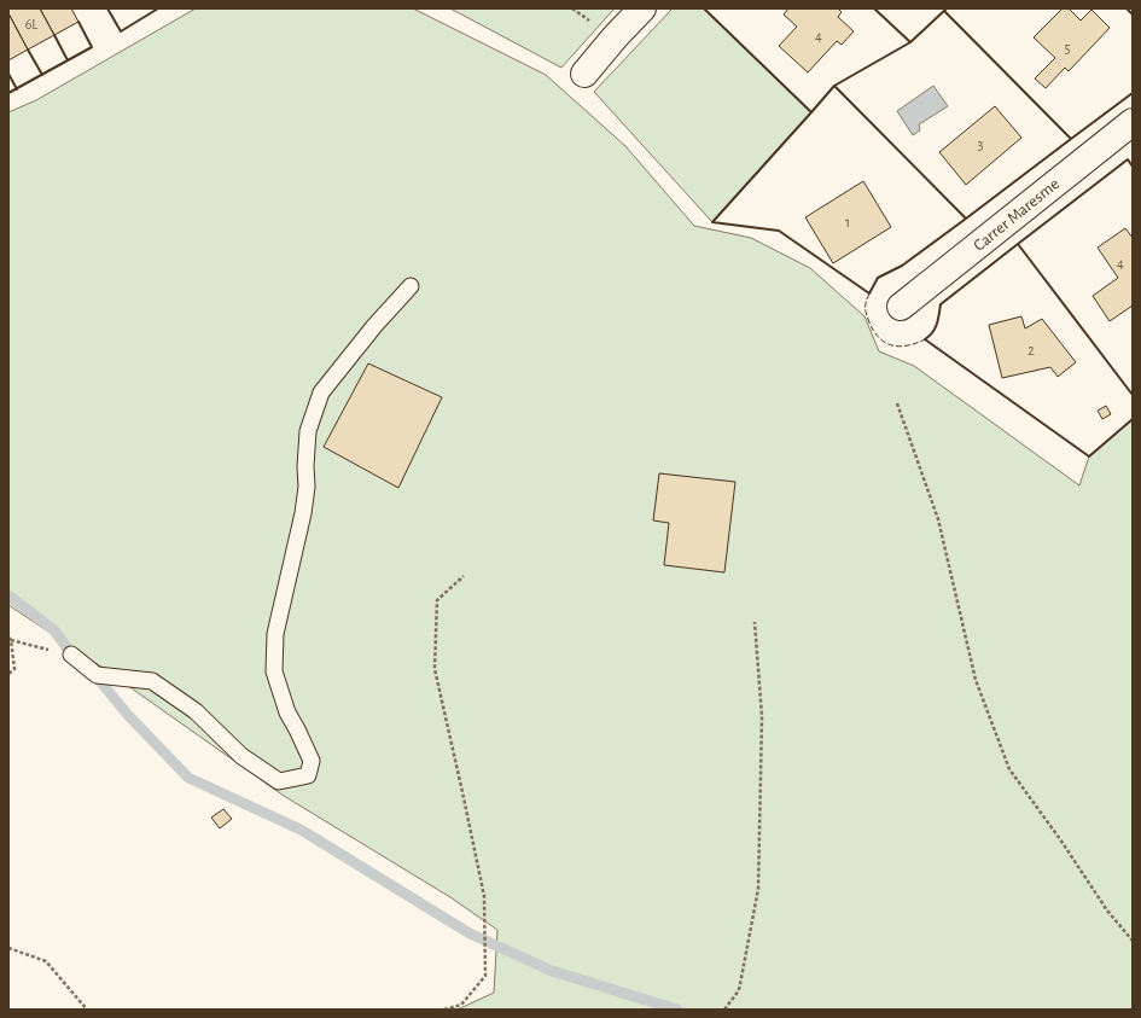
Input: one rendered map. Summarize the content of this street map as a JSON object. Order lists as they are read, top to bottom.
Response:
{
  "streets": {
    "street": ["Carrer Maresme"]
  },
  "house_numbers": [
    "6L",
    "4",
    "5",
    "3",
    "1",
    "4",
    "2"
  ]
}
